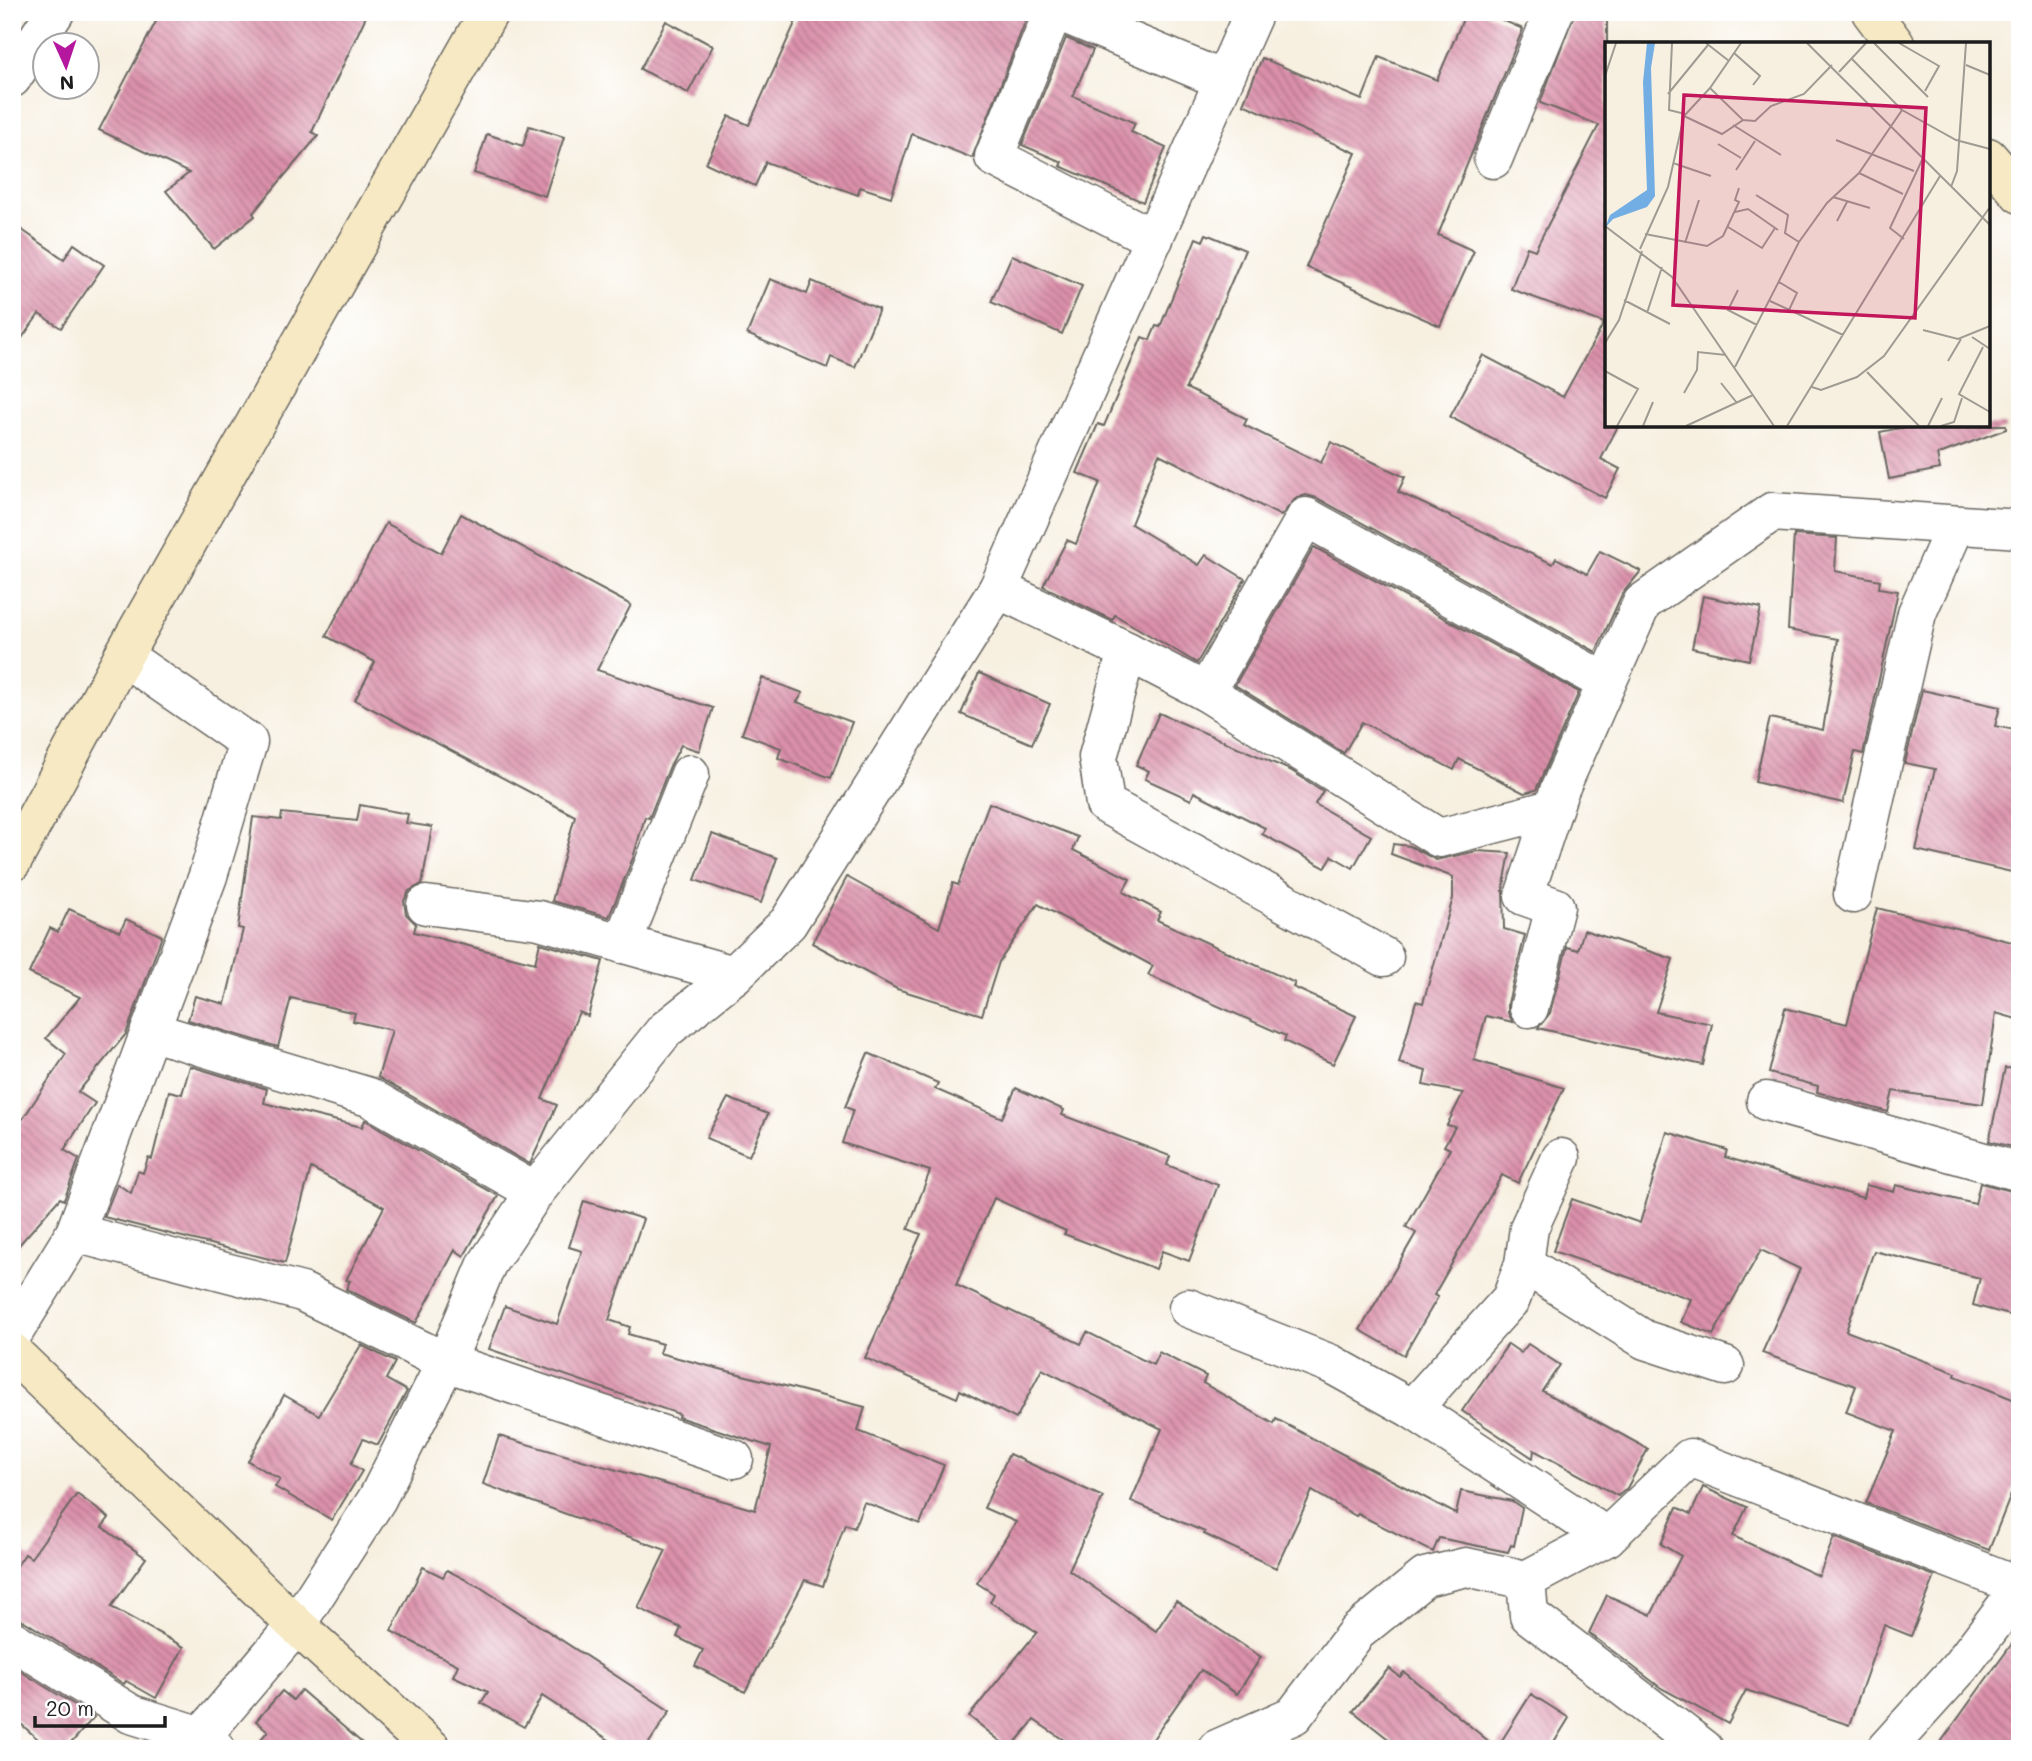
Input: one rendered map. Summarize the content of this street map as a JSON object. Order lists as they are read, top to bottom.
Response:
{
  "scale_bar": "20 m",
  "north": "bottom"
}
